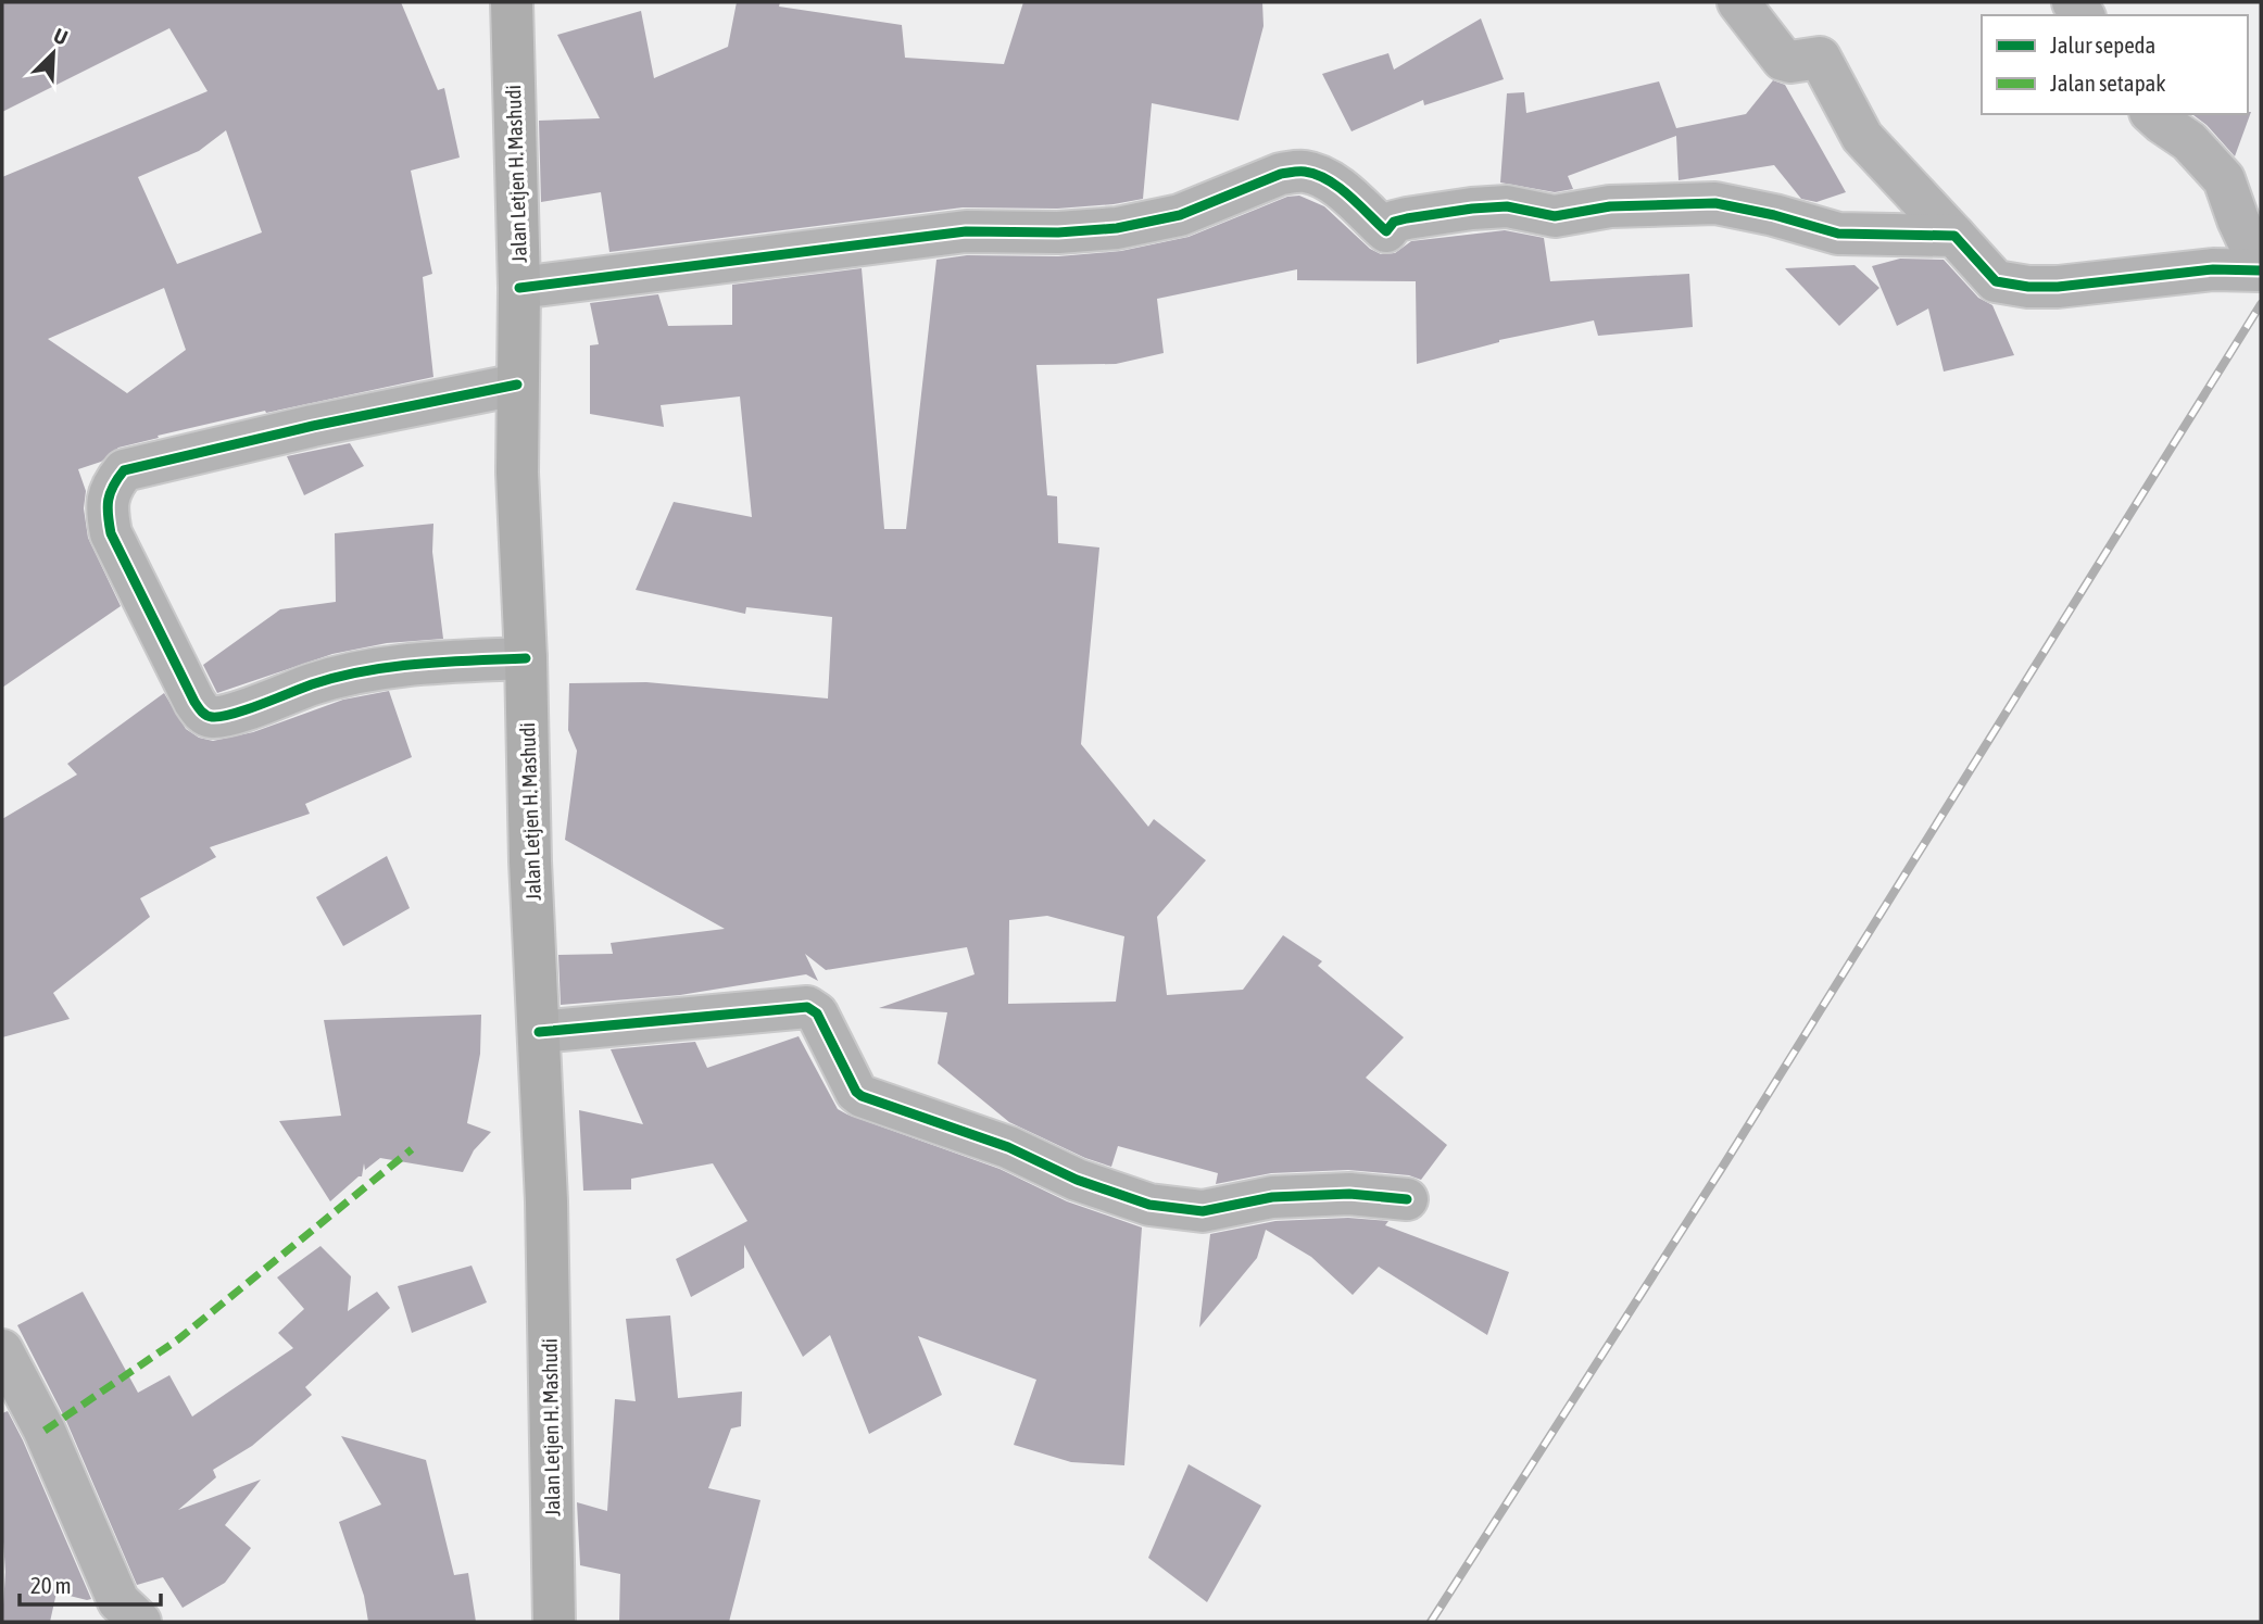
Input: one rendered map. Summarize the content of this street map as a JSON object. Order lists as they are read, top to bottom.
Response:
{
  "streets": {
    "main road": ["Jalan Letjen H. Mashudi"]
  },
  "legend": ["Jalur sepeda", "Jalan setapak"],
  "scale_bar": "20 m",
  "north": "top right"
}
